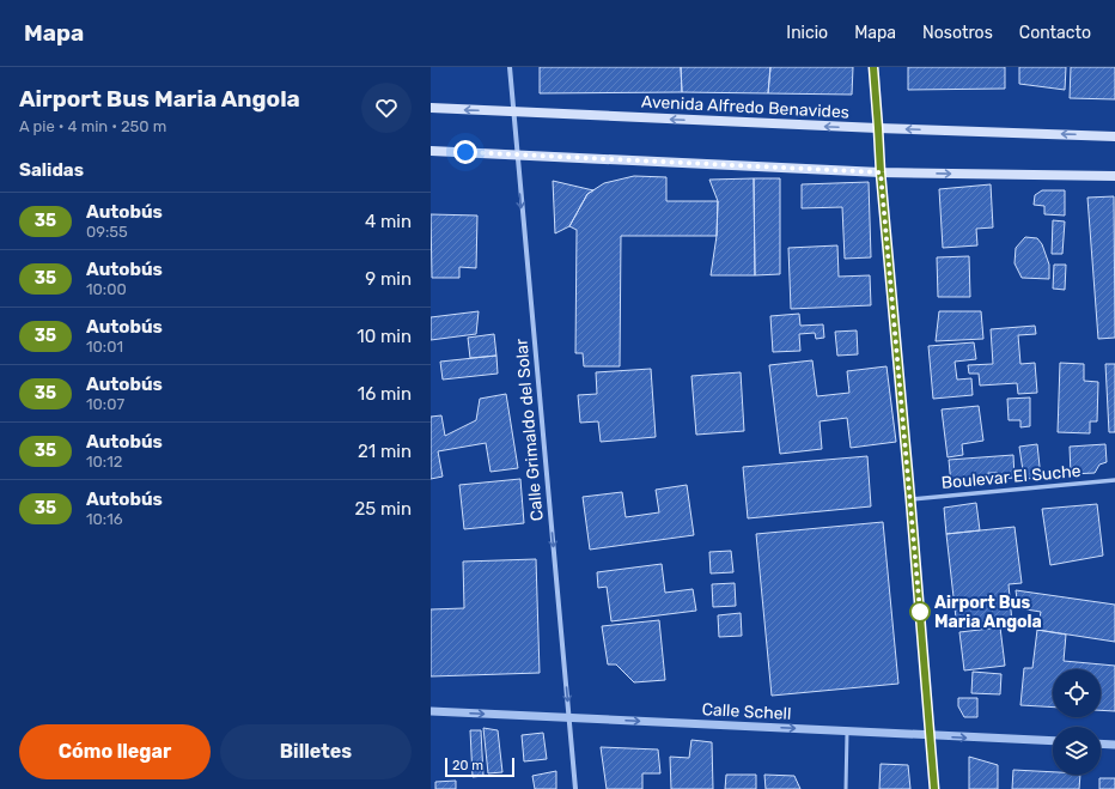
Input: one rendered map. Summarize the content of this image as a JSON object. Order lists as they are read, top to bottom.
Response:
{
  "streets": {
    "main road": ["Avenida Alfredo Benavides"],
    "street": ["Calle Grimaldo del Solar", "Boulevar El Suche", "Calle Schell"]
  },
  "crossings": [
    ["Avenida Alfredo Benavides", "Calle Grimaldo del Solar"],
    ["Calle Grimaldo del Solar", "Calle Schell"]
  ],
  "one_way": ["Calle Grimaldo del Solar", "Calle Schell"],
  "places": ["Airport Bus Maria Angola"],
  "lines": ["bus line 35"],
  "scale_bar": "20 m",
  "page": {
    "header": "Mapa",
    "nav": [
      "Inicio",
      "Mapa",
      "Nosotros",
      "Contacto"
    ],
    "heading": [
      ["Airport Bus Maria Angola", "A pie · 4 min · 250 m"],
      "Salidas"
    ],
    "list": [
      {
        "mark": "35",
        "name": "Autobús",
        "note": "09:55",
        "value": "4 min"
      },
      {
        "mark": "35",
        "name": "Autobús",
        "note": "10:00",
        "value": "9 min"
      },
      {
        "mark": "35",
        "name": "Autobús",
        "note": "10:01",
        "value": "10 min"
      },
      {
        "mark": "35",
        "name": "Autobús",
        "note": "10:07",
        "value": "16 min"
      },
      {
        "mark": "35",
        "name": "Autobús",
        "note": "10:12",
        "value": "21 min"
      },
      {
        "mark": "35",
        "name": "Autobús",
        "note": "10:16",
        "value": "25 min"
      }
    ],
    "buttons": ["Cómo llegar", "Billetes"],
    "scale": "20 m"
  }
}
